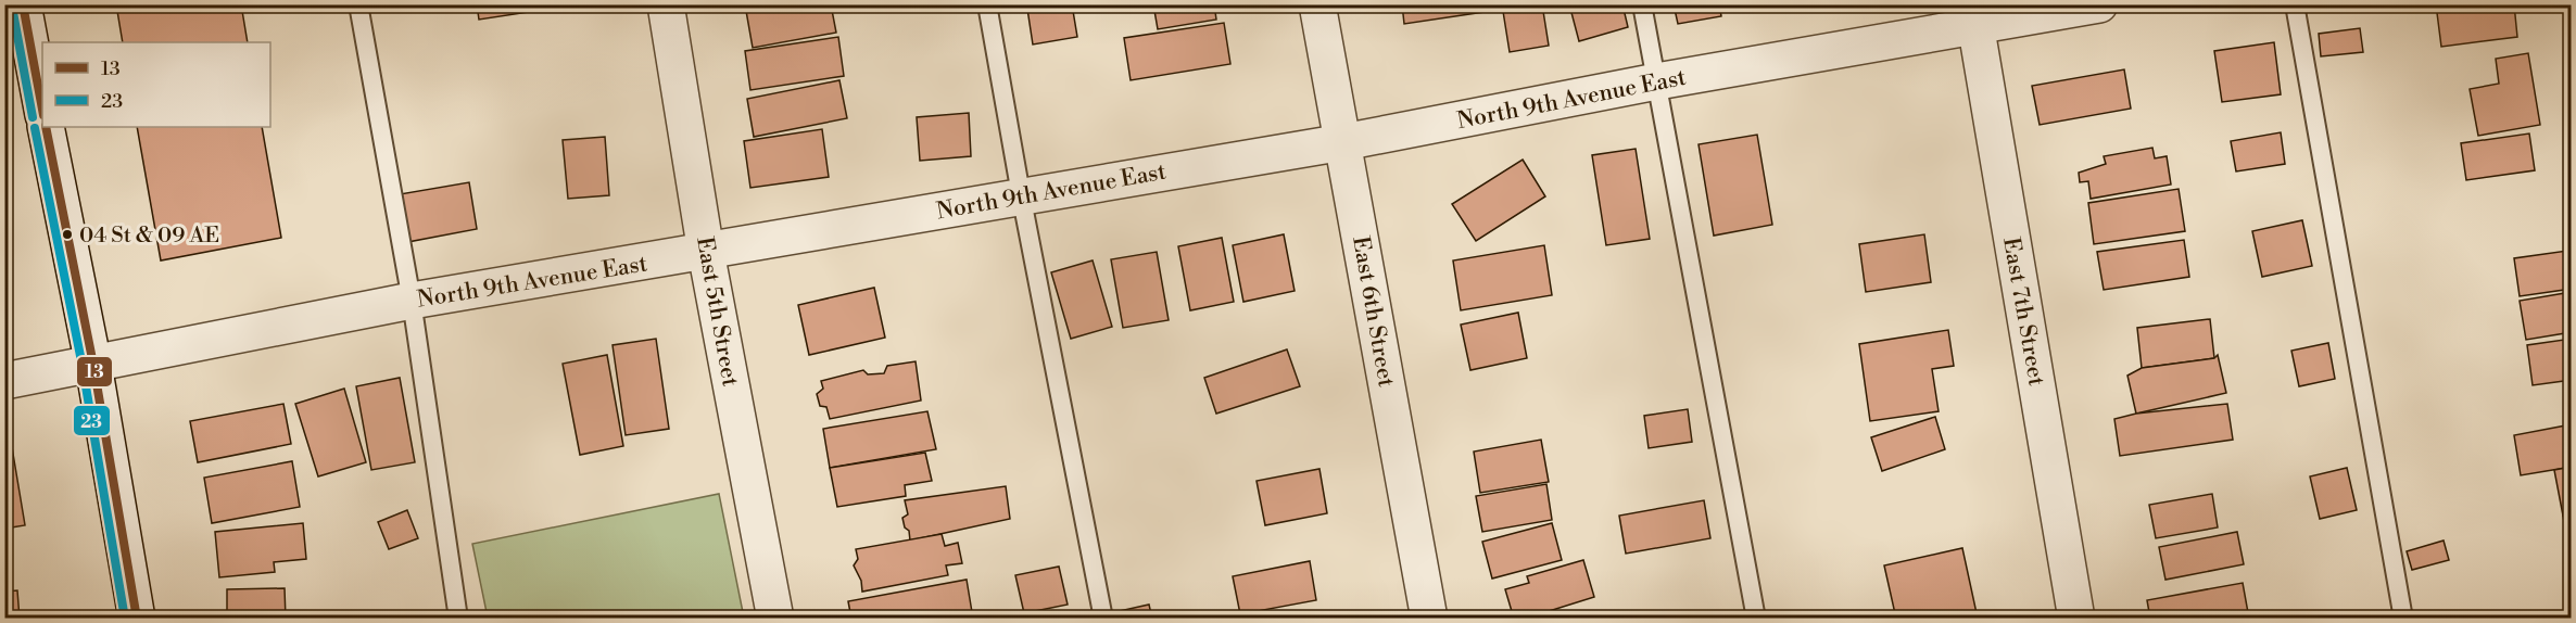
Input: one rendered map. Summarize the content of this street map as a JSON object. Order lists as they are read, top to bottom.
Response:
{
  "streets": {
    "street": [
      "North 9th Avenue East",
      "East 5th Street",
      "East 6th Street",
      "East 7th Street"
    ]
  },
  "crossings": [
    ["North 9th Avenue East", "East 5th Street"],
    ["North 9th Avenue East", "East 6th Street"],
    ["North 9th Avenue East", "East 7th Street"]
  ],
  "places": ["04 St & 09 AE"],
  "lines": ["transit line 13", "transit line 23"],
  "legend": ["13", "23"]
}
